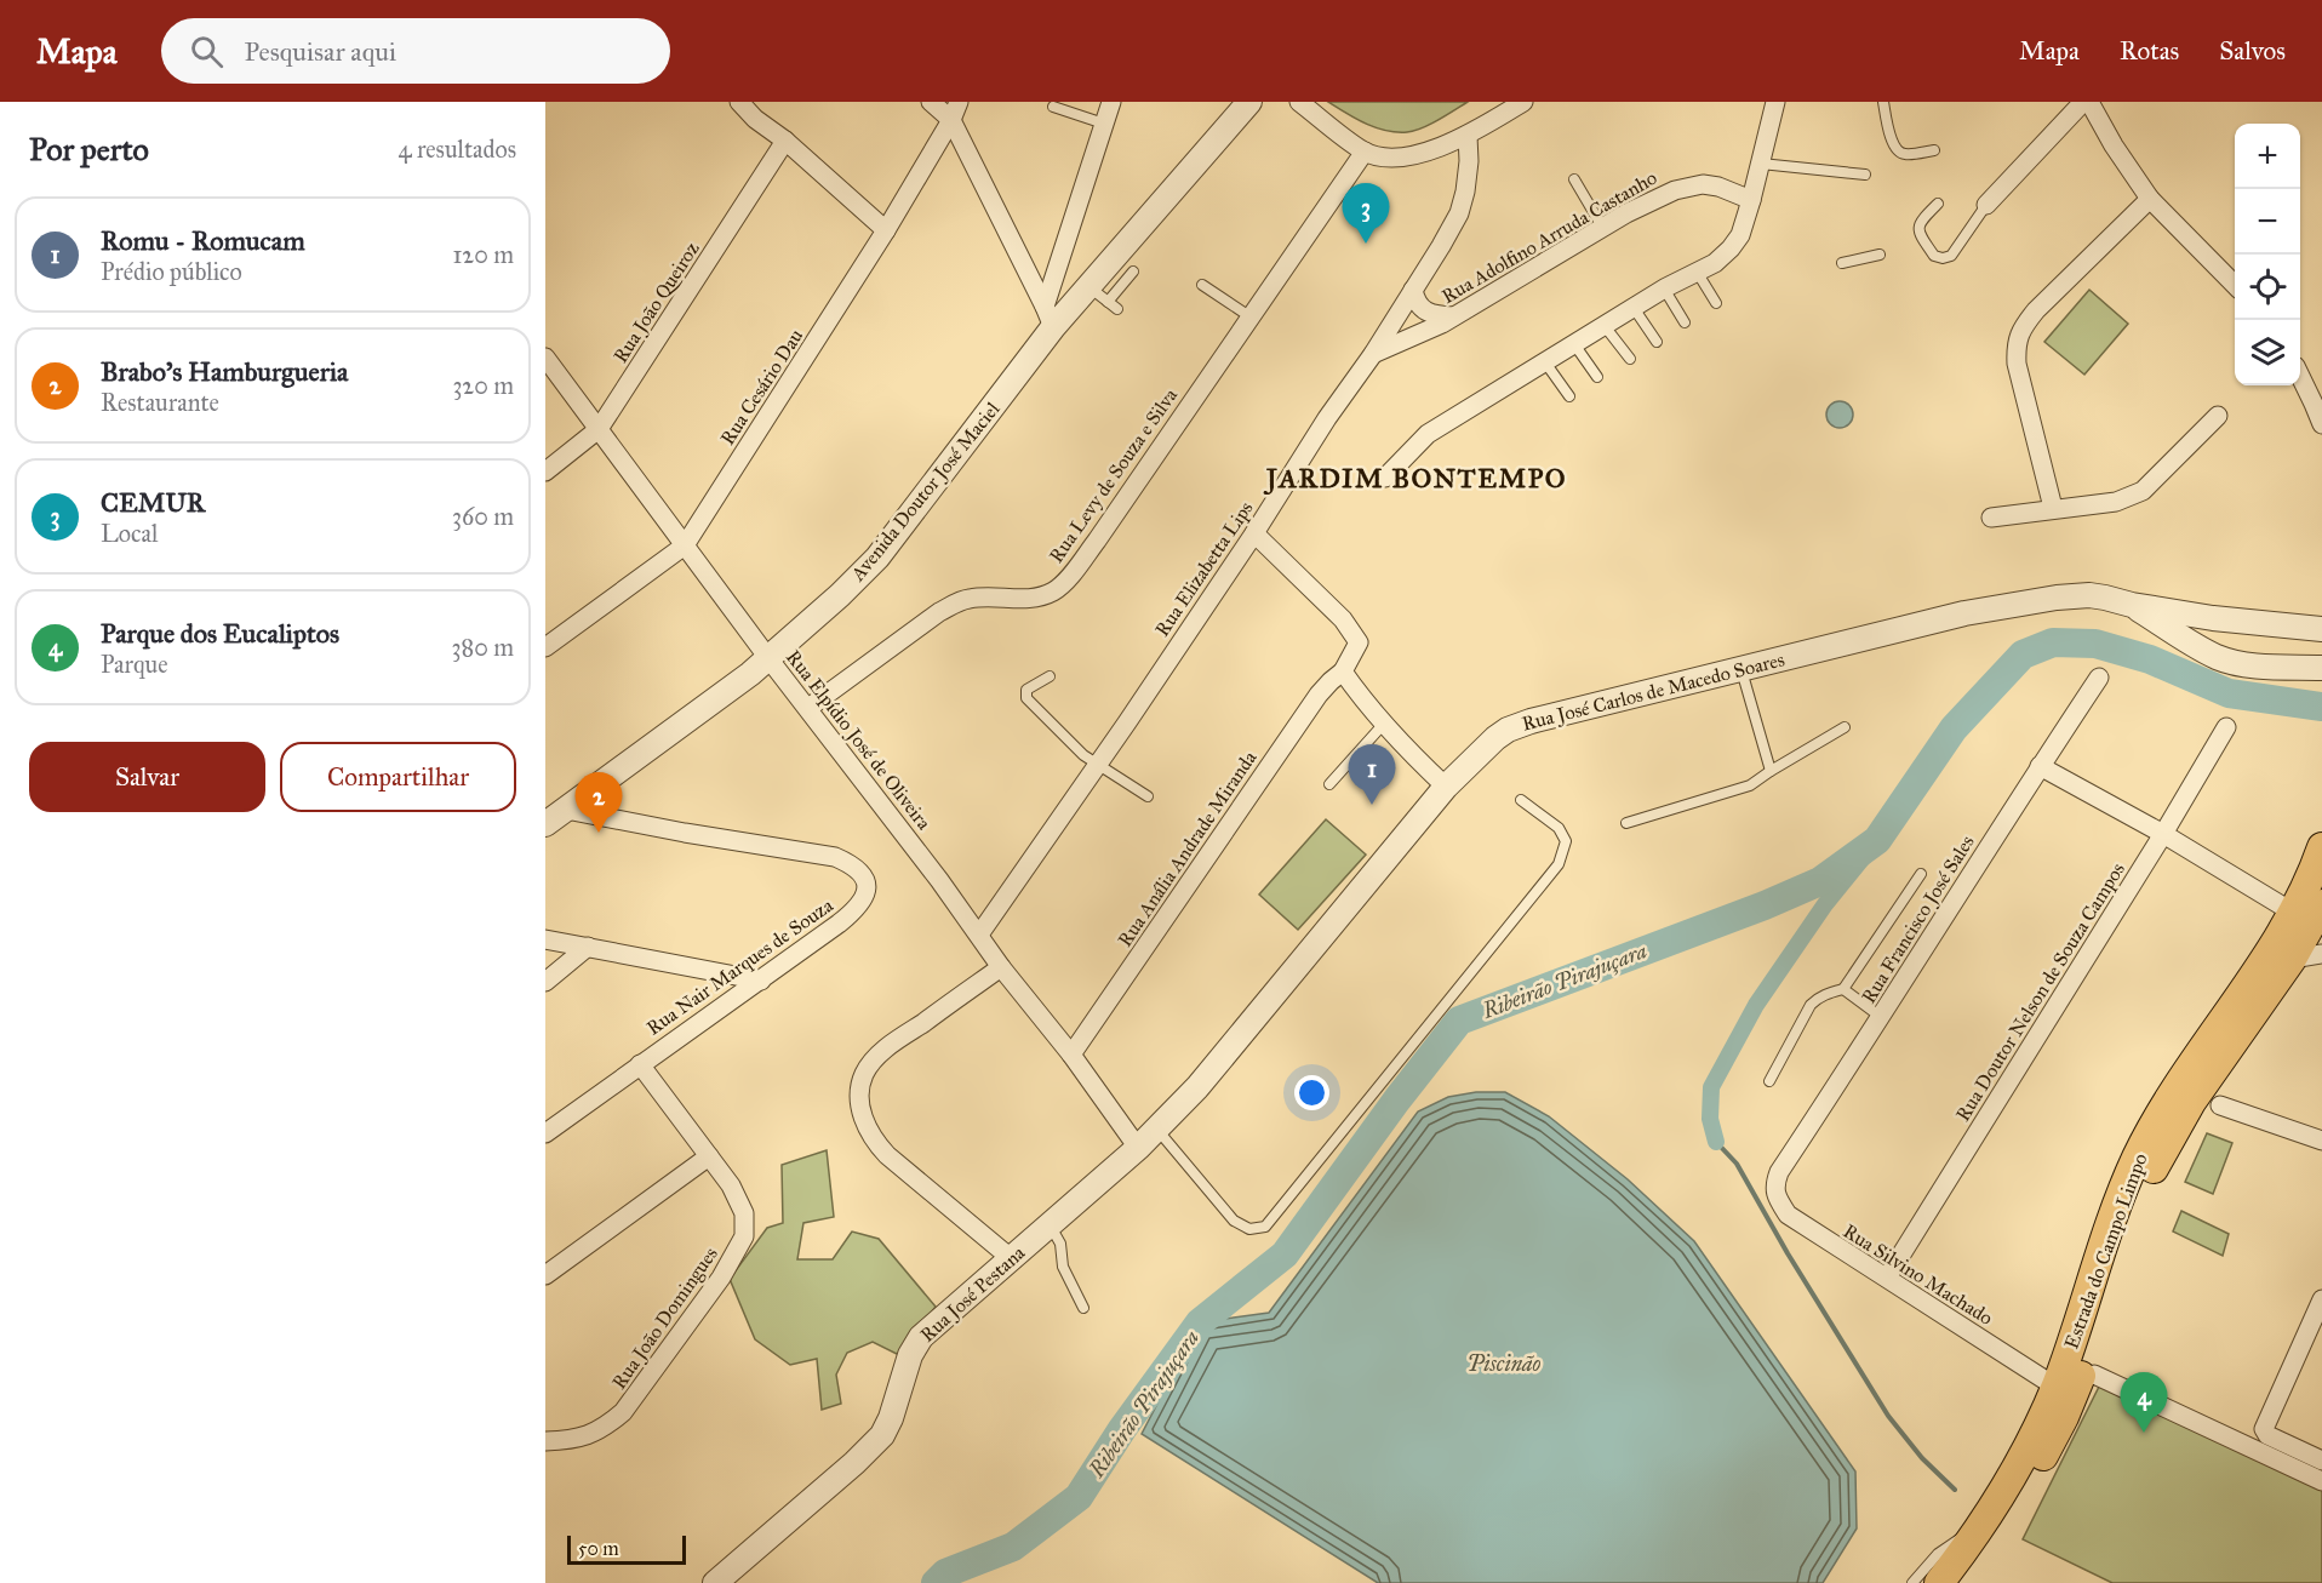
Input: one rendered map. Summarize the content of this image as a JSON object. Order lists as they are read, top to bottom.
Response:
{
  "streets": {
    "main road": ["Estrada do Campo Limpo"],
    "street": [
      "Rua Adolfino Arruda Castanho",
      "Rua João Queiroz",
      "Rua Cesário Dau",
      "Rua Levy de Souza e Silva",
      "Avenida Doutor José Maciel",
      "Rua Elizabetta Lips",
      "Rua José Carlos de Macedo Soares",
      "Rua Elpídio José de Oliveira",
      "Rua Anália Andrade Miranda",
      "Rua Francisco José Sales",
      "Rua Nair Marques de Souza",
      "Rua Doutor Nelson de Souza Campos",
      "Rua Silvino Machado",
      "Rua José Pestana",
      "Rua João Domingues"
    ]
  },
  "crossings": [
    ["Rua Adolfino Arruda Castanho", "Rua Elizabetta Lips"],
    ["Rua João Queiroz", "Rua Elpídio José de Oliveira"],
    ["Rua Cesário Dau", "Rua Elpídio José de Oliveira"],
    ["Rua Levy de Souza e Silva", "Rua Elpídio José de Oliveira"],
    ["Avenida Doutor José Maciel", "Rua Elpídio José de Oliveira"],
    ["Avenida Doutor José Maciel", "Rua Nair Marques de Souza"],
    ["Rua Elizabetta Lips", "Rua Elpídio José de Oliveira"],
    ["Rua José Carlos de Macedo Soares", "Rua Elpídio José de Oliveira"],
    ["Rua José Carlos de Macedo Soares", "Rua José Pestana"],
    ["Rua Elpídio José de Oliveira", "Rua Anália Andrade Miranda"],
    ["Rua Elpídio José de Oliveira", "Rua José Pestana"],
    ["Rua Francisco José Sales", "Rua Silvino Machado"],
    ["Rua Nair Marques de Souza", "Rua João Domingues"],
    ["Rua Doutor Nelson de Souza Campos", "Rua Silvino Machado"],
    ["Estrada do Campo Limpo", "Rua Silvino Machado"]
  ],
  "districts": ["JARDIM BONTEMPO"],
  "water": ["Ribeirão Pirajuçara", "Piscinão"],
  "scale_bar": "50 m",
  "page": {
    "header": "Mapa",
    "search": "Pesquisar aqui",
    "nav": ["Mapa", "Rotas", "Salvos"],
    "heading": ["Por perto", "4 resultados"],
    "map_buttons": ["+", "−"],
    "pins": [
      "3",
      "1",
      "2",
      "4"
    ],
    "list": [
      {
        "mark": "1",
        "name": "Romu - Romucam",
        "note": "Prédio público",
        "value": "120 m"
      },
      {
        "mark": "2",
        "name": "Brabo's Hamburgueria",
        "note": "Restaurante",
        "value": "320 m"
      },
      {
        "mark": "3",
        "name": "CEMUR",
        "note": "Local",
        "value": "360 m"
      },
      {
        "mark": "4",
        "name": "Parque dos Eucaliptos",
        "note": "Parque",
        "value": "380 m"
      }
    ],
    "buttons": ["Salvar", "Compartilhar"],
    "scale": "50 m"
  }
}
